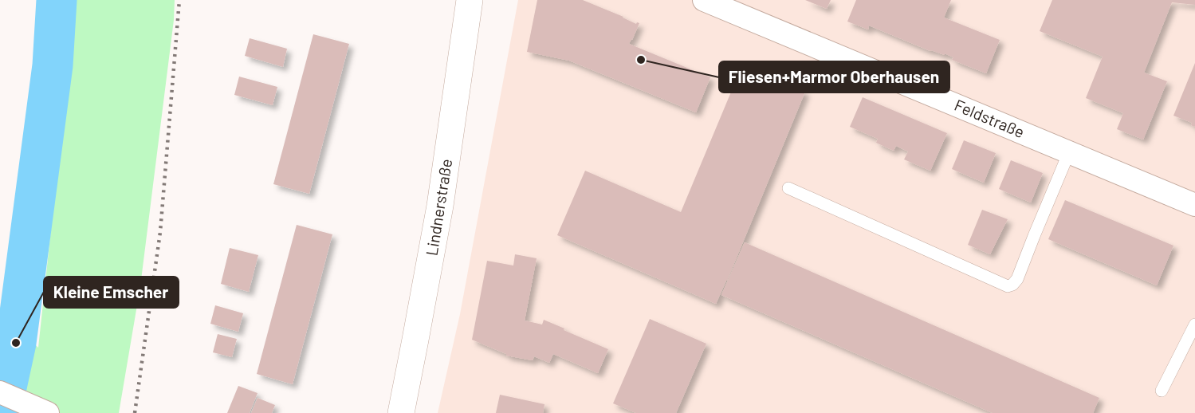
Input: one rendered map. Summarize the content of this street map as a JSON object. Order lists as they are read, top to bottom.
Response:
{
  "streets": {
    "street": ["Feldstraße", "Lindnerstraße"]
  },
  "places": ["Fliesen+Marmor Oberhausen", "Kleine Emscher"]
}
